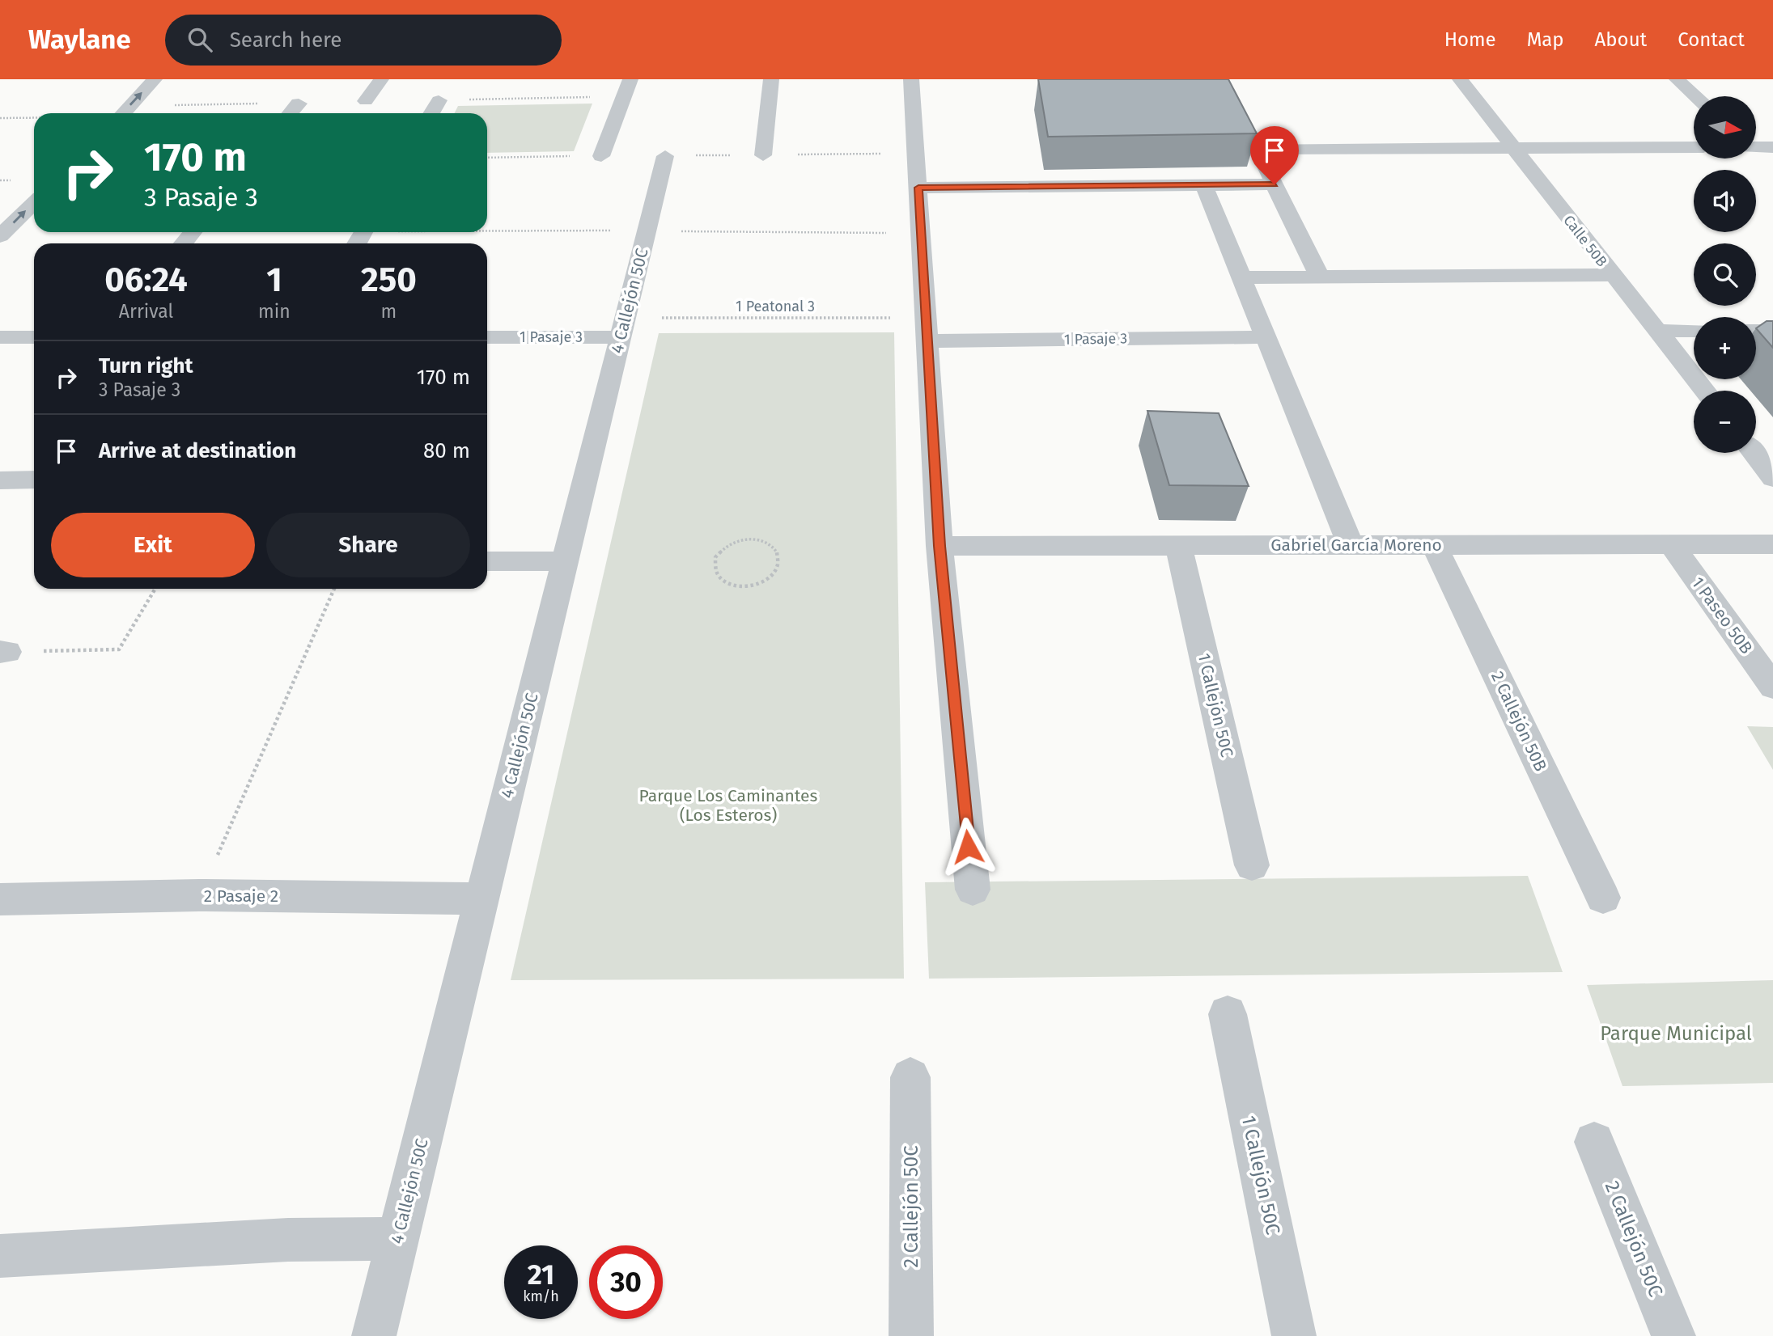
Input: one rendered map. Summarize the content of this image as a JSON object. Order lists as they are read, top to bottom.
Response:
{
  "streets": {
    "street": [
      "Calle 50B",
      "4 Callejón 50C",
      "1 Pasaje 3",
      "Gabriel García Moreno",
      "1 Paseo 50B",
      "1 Callejón 50C",
      "2 Callejón 50B",
      "2 Pasaje 2",
      "2 Callejón 50C"
    ],
    "path": ["1 Peatonal 3"]
  },
  "crossings": [
    ["4 Callejón 50C", "1 Peatonal 3"],
    ["4 Callejón 50C", "1 Pasaje 3"],
    ["4 Callejón 50C", "2 Pasaje 2"],
    ["1 Peatonal 3", "1 Pasaje 3"],
    ["Gabriel García Moreno", "1 Paseo 50B"],
    ["Gabriel García Moreno", "1 Callejón 50C"],
    ["Gabriel García Moreno", "2 Callejón 50B"]
  ],
  "parks": ["Parque Los Caminantes (Los Esteros)", "Parque Municipal"],
  "north": "right",
  "page": {
    "header": "Waylane",
    "search": "Search here",
    "nav": [
      "Home",
      "Map",
      "About",
      "Contact"
    ],
    "map_buttons": ["+", "−"],
    "turn": ["170 m", "3 Pasaje 3"],
    "eta": [
      "06:24",
      "Arrival",
      "1",
      "min",
      "250",
      "m"
    ],
    "list": [
      {
        "name": "Turn right",
        "note": "3 Pasaje 3",
        "value": "170 m"
      },
      {
        "name": "Arrive at destination",
        "value": "80 m"
      }
    ],
    "buttons": ["Exit", "Share"],
    "speed": "21 km/h",
    "limit": "30"
  }
}
